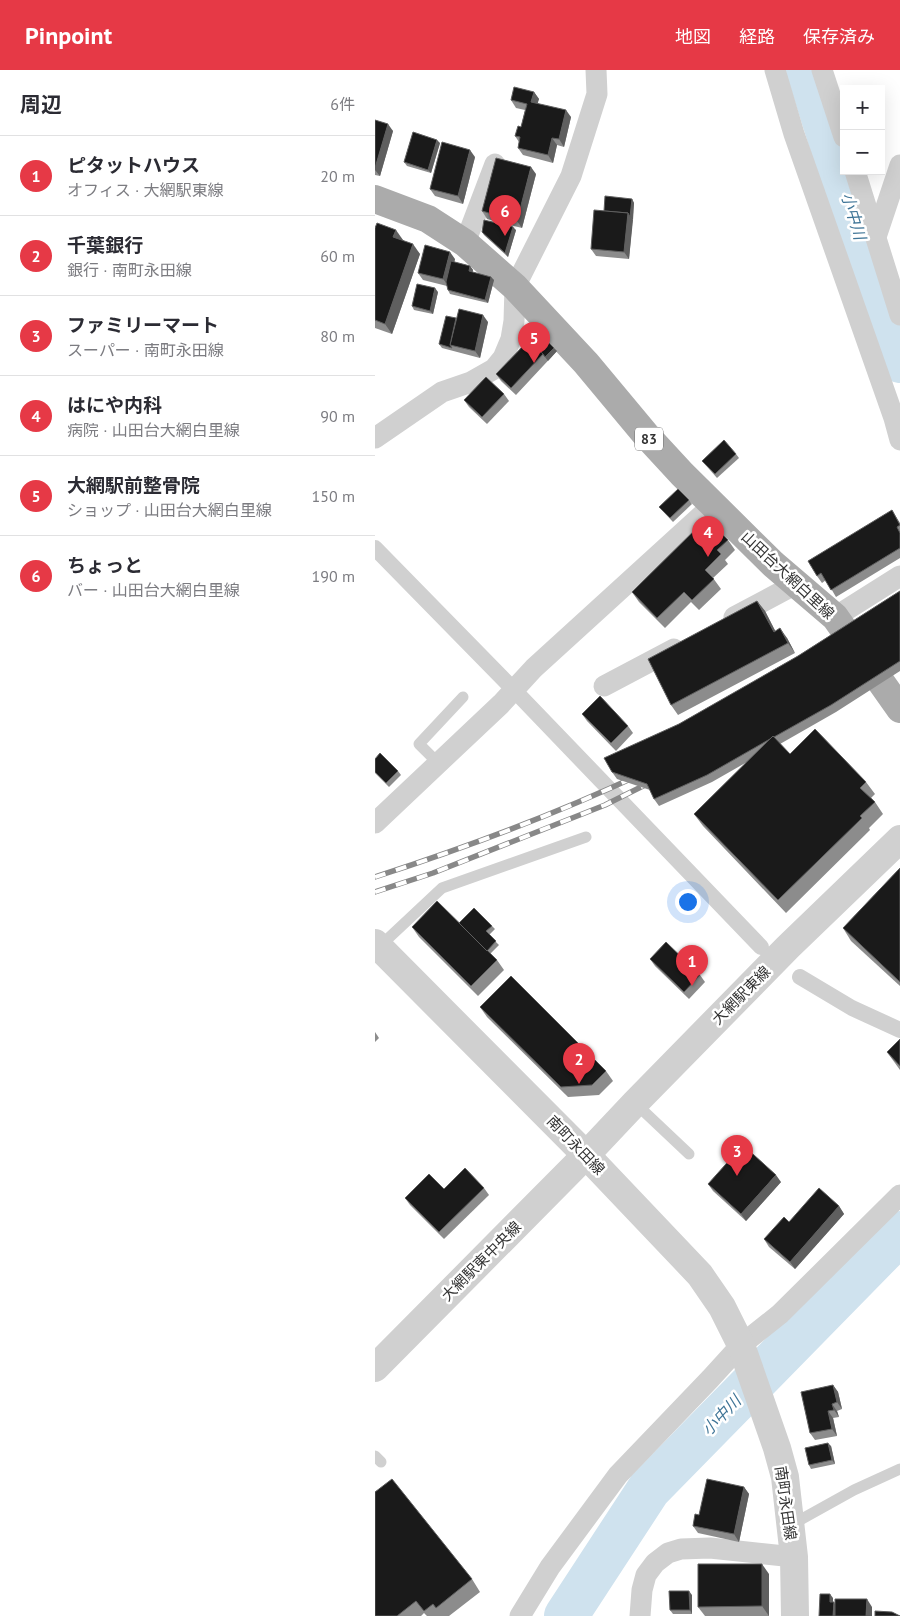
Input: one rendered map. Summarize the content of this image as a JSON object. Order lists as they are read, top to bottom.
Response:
{
  "streets": {
    "main road": ["83", "山田台大網白里線"],
    "street": ["大網駅東線", "南町永田線", "大網駅東中央線"]
  },
  "crossings": [
    ["大網駅東線", "南町永田線"],
    ["大網駅東線", "大網駅東中央線"],
    ["南町永田線", "大網駅東中央線"]
  ],
  "water": ["小中川"],
  "page": {
    "header": "Pinpoint",
    "nav": ["地図", "経路", "保存済み"],
    "heading": ["周辺", "6件"],
    "map_buttons": ["+", "−"],
    "list": [
      {
        "mark": "1",
        "name": "ピタットハウス",
        "note": "オフィス · 大網駅東線",
        "value": "20 m"
      },
      {
        "mark": "2",
        "name": "千葉銀行",
        "note": "銀行 · 南町永田線",
        "value": "60 m"
      },
      {
        "mark": "3",
        "name": "ファミリーマート",
        "note": "スーパー · 南町永田線",
        "value": "80 m"
      },
      {
        "mark": "4",
        "name": "はにや内科",
        "note": "病院 · 山田台大網白里線",
        "value": "90 m"
      },
      {
        "mark": "5",
        "name": "大網駅前整骨院",
        "note": "ショップ · 山田台大網白里線",
        "value": "150 m"
      },
      {
        "mark": "6",
        "name": "ちょっと",
        "note": "バー · 山田台大網白里線",
        "value": "190 m"
      }
    ],
    "pins": [
      "6",
      "5",
      "4",
      "1",
      "2",
      "3"
    ]
  }
}
